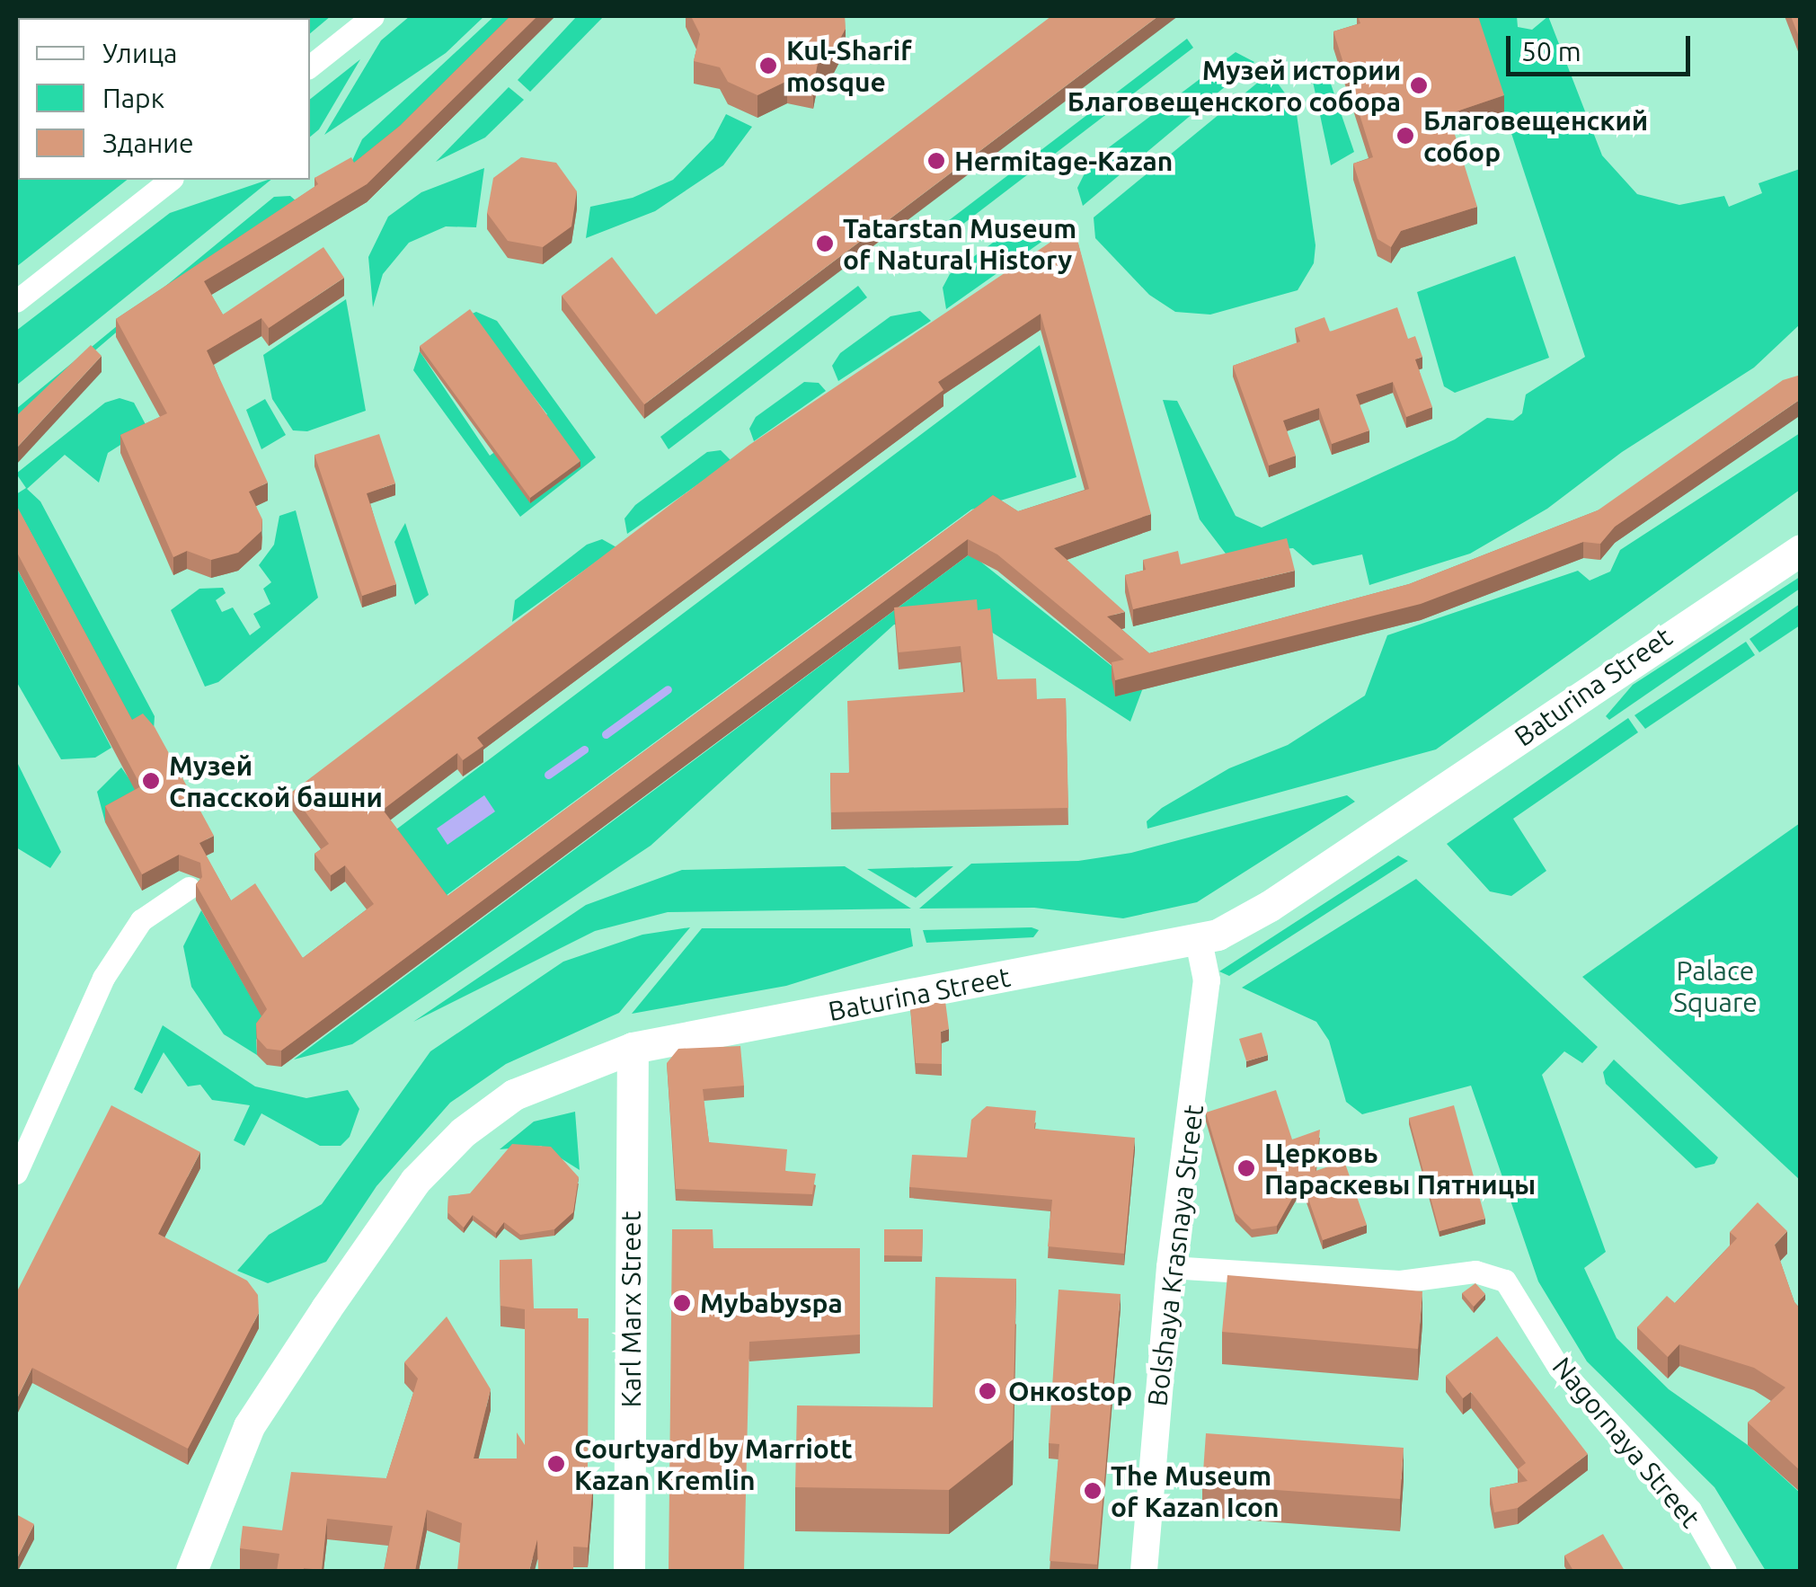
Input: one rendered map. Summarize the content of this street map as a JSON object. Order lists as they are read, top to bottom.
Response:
{
  "streets": {
    "main road": ["Baturina Street", "Karl Marx Street"],
    "street": ["Bolshaya Krasnaya Street", "Nagornaya Street"]
  },
  "crossings": [
    ["Baturina Street", "Bolshaya Krasnaya Street"],
    ["Baturina Street", "Karl Marx Street"],
    ["Bolshaya Krasnaya Street", "Nagornaya Street"]
  ],
  "parks": ["Palace Square"],
  "places": [
    "Kul-Sharif mosque",
    "Музей истории Благовещенского собора",
    "Благовещенский собор",
    "Hermitage-Kazan",
    "Tatarstan Museum of Natural History",
    "Музей Спасской башни",
    "Церковь Параскевы Пятницы",
    "Mybabyspa",
    "Онкоstop",
    "Courtyard by Marriott Kazan Kremlin",
    "The Museum of Kazan Icon"
  ],
  "legend": ["Улица", "Парк", "Здание"],
  "scale_bar": "50 m"
}
